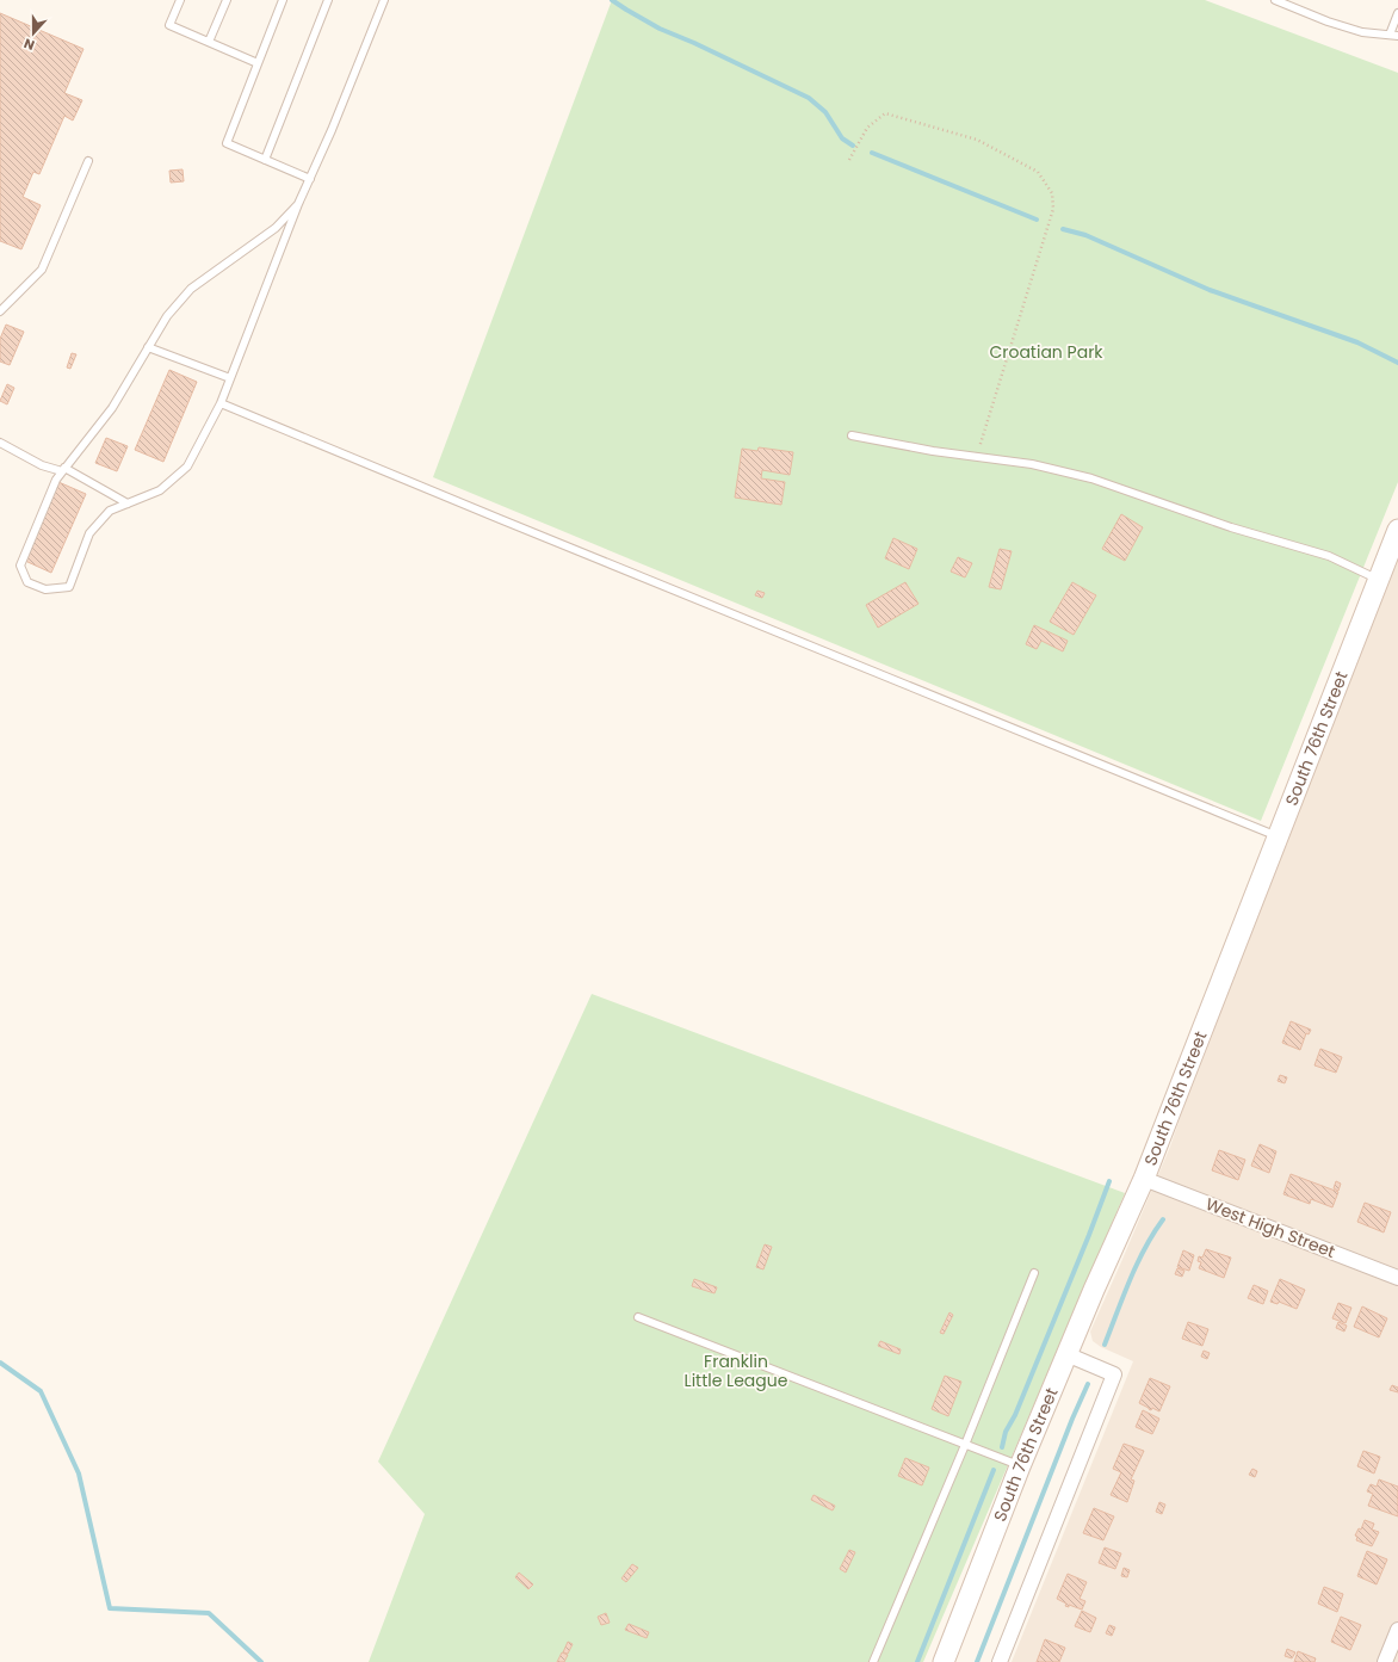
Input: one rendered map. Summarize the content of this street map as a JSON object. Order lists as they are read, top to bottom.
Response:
{
  "streets": {
    "main road": ["South 76th Street"],
    "street": ["West High Street"]
  },
  "crossings": [
    ["South 76th Street", "West High Street"]
  ],
  "parks": ["Croatian Park", "Franklin Little League"],
  "north": "bottom"
}
